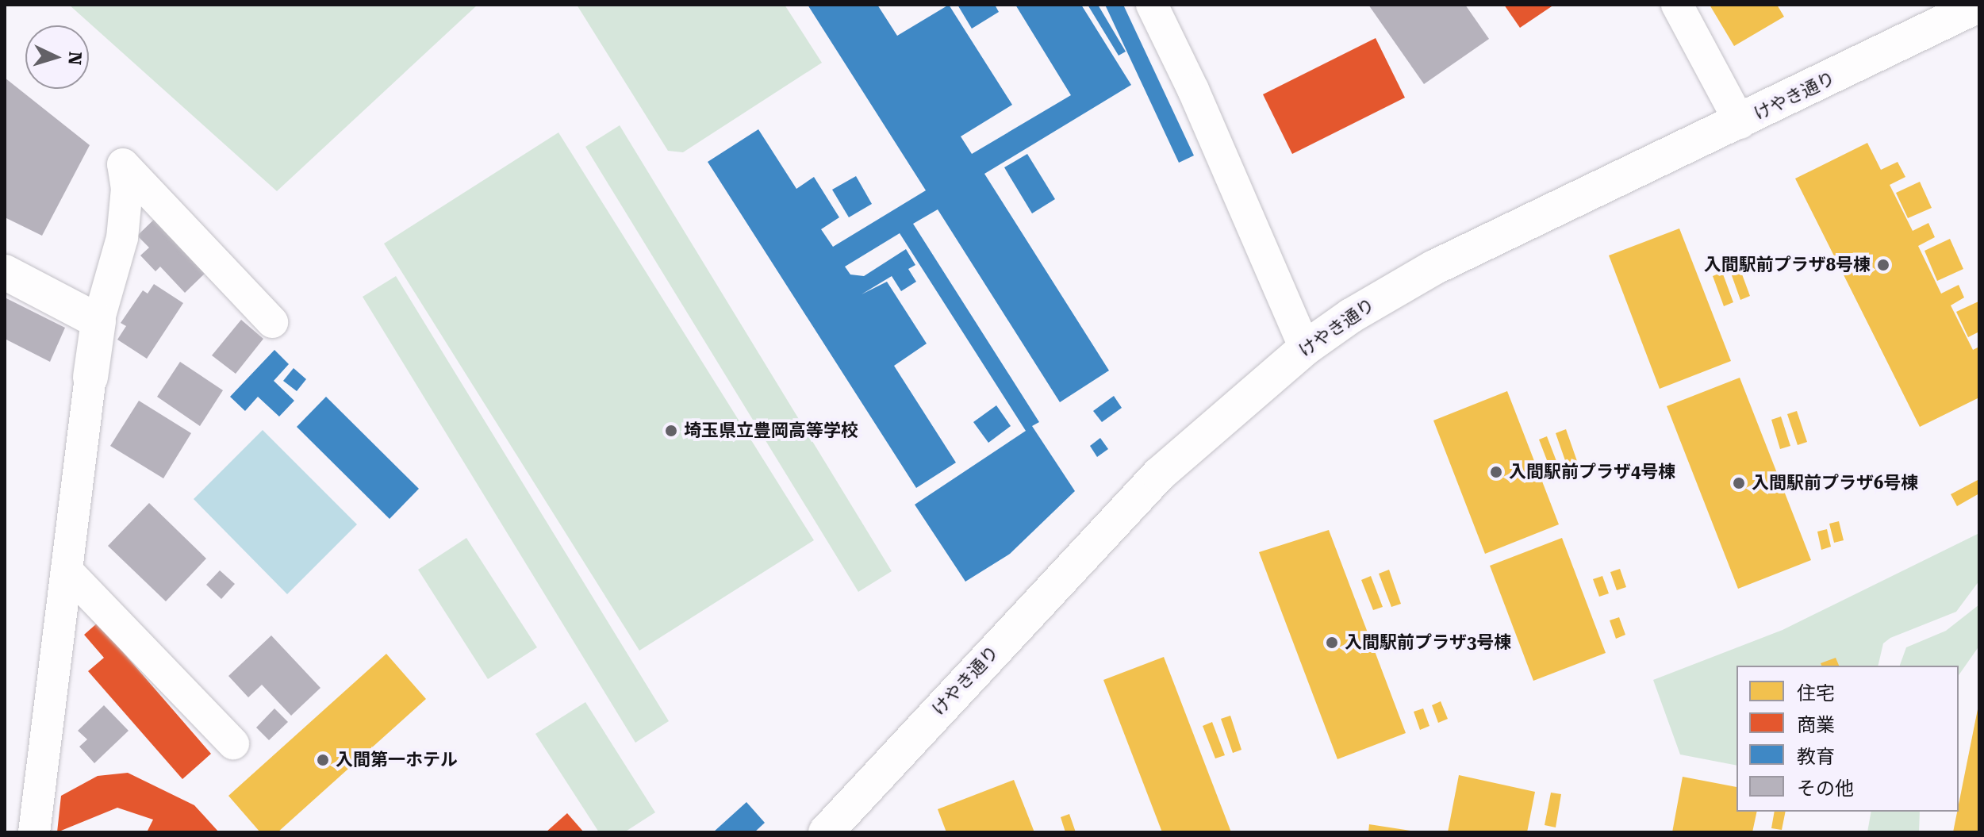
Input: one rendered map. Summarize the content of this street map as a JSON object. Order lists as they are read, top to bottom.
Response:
{
  "streets": {
    "street": ["けやき通り"]
  },
  "places": [
    "入間駅前プラザ8号棟",
    "埼玉県立豊岡高等学校",
    "入間駅前プラザ4号棟",
    "入間駅前プラザ6号棟",
    "入間駅前プラザ3号棟",
    "入間第一ホテル"
  ],
  "legend": [
    "住宅",
    "商業",
    "教育",
    "その他"
  ],
  "north": "right"
}
